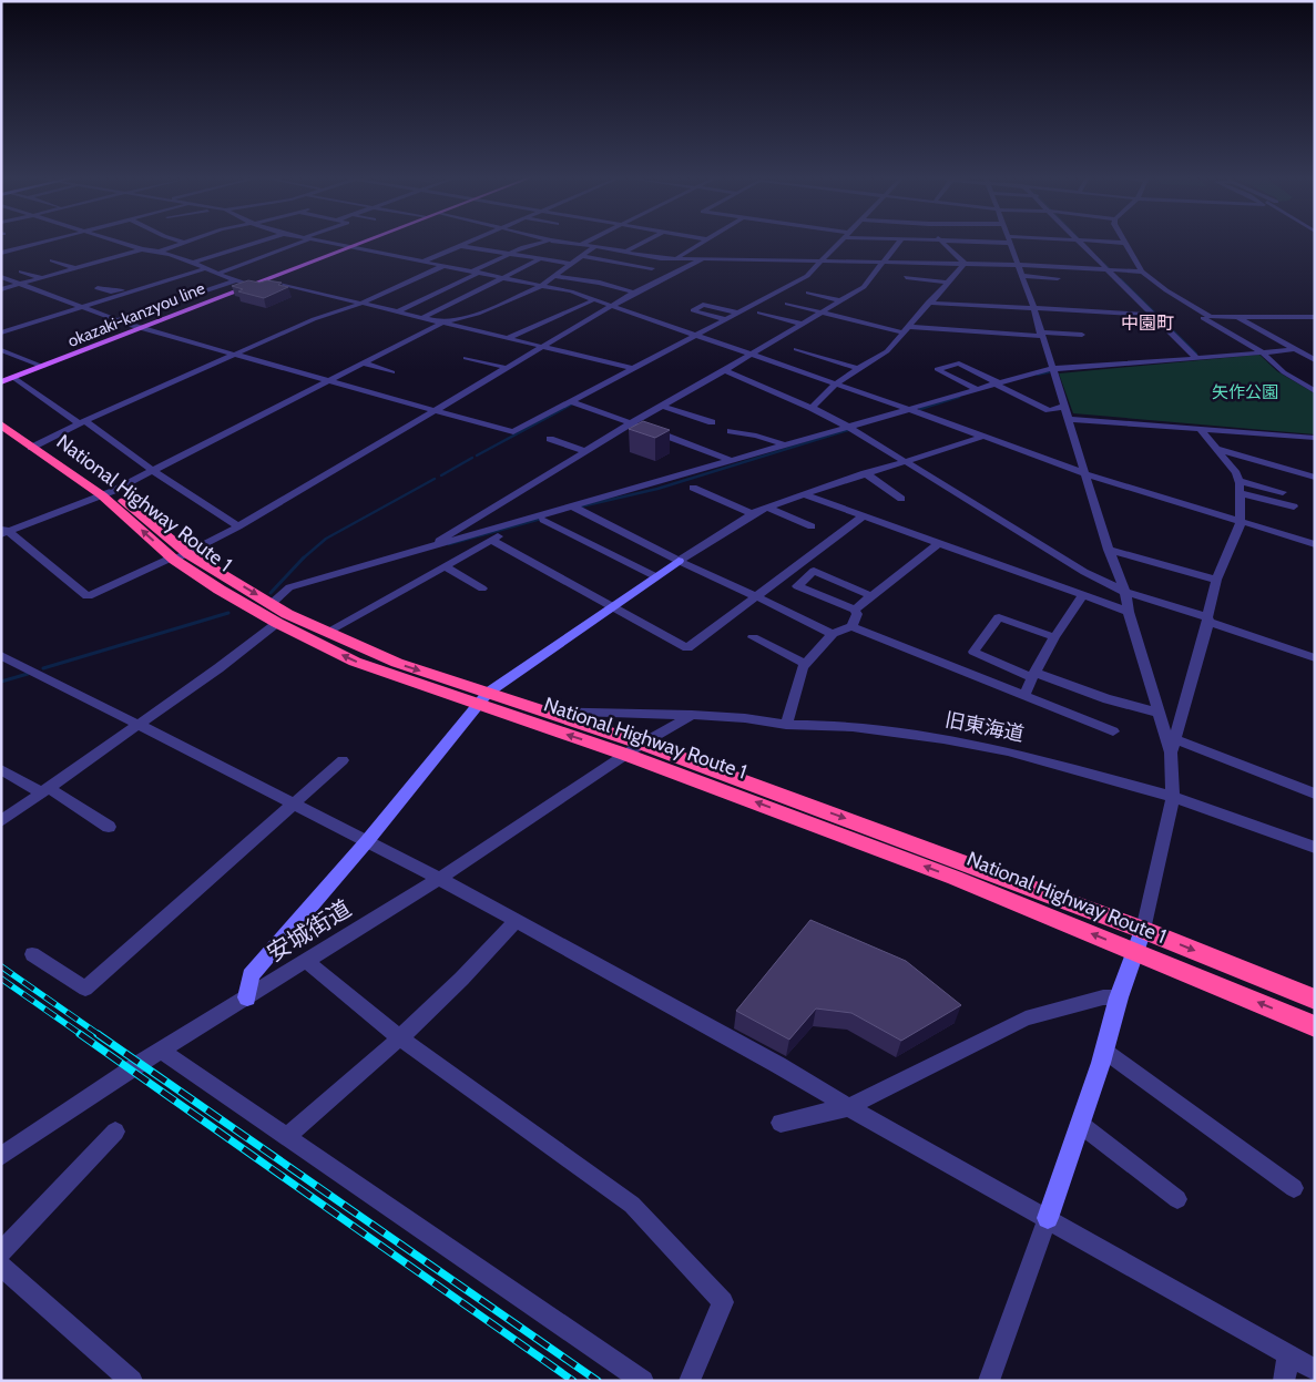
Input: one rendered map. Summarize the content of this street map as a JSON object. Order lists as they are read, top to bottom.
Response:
{
  "streets": {
    "highway": ["National Highway Route 1"],
    "main road": ["okazaki-kanzyou line"],
    "street": ["旧東海道", "安城街道"]
  },
  "crossings": [
    ["National Highway Route 1", "旧東海道"],
    ["National Highway Route 1", "安城街道"]
  ],
  "districts": ["中園町"],
  "parks": ["矢作公園"]
}
